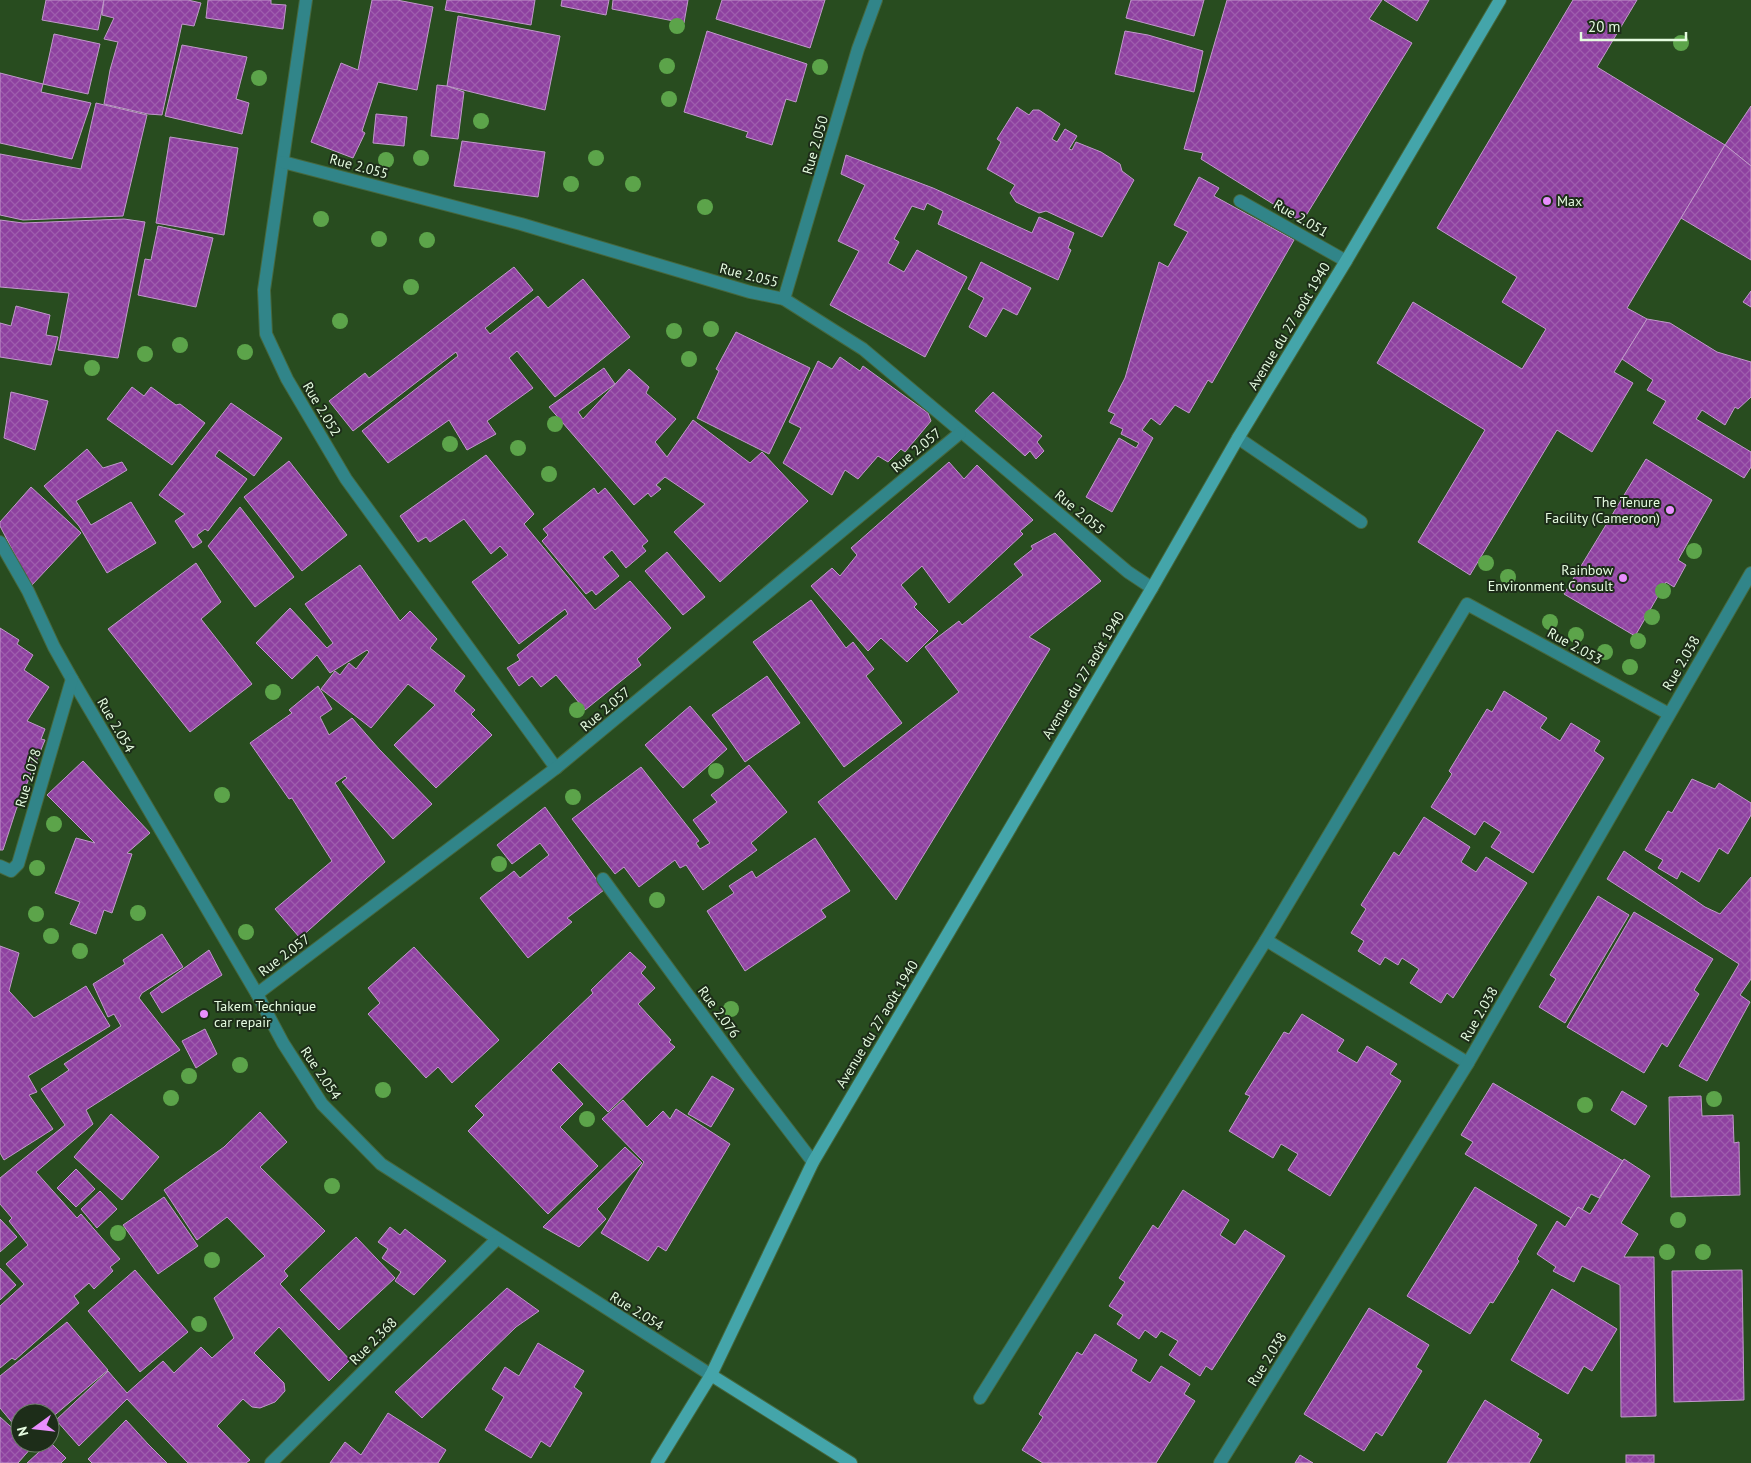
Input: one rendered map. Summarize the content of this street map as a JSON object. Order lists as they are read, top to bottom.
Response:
{
  "streets": {
    "main road": ["Avenue du 27 août 1940"],
    "street": [
      "Rue 2.050",
      "Rue 2.055",
      "Rue 2.051",
      "Rue 2.052",
      "Rue 2.057",
      "Rue 2.053",
      "Rue 2.038",
      "Rue 2.054",
      "Rue 2.078",
      "Rue 2.076",
      "Rue 2.368"
    ]
  },
  "crossings": [
    ["Rue 2.050", "Rue 2.055"],
    ["Rue 2.055", "Avenue du 27 août 1940"],
    ["Rue 2.055", "Rue 2.052"],
    ["Rue 2.055", "Rue 2.057"],
    ["Rue 2.051", "Avenue du 27 août 1940"],
    ["Avenue du 27 août 1940", "Rue 2.054"],
    ["Avenue du 27 août 1940", "Rue 2.076"],
    ["Rue 2.052", "Rue 2.057"],
    ["Rue 2.057", "Rue 2.054"],
    ["Rue 2.053", "Rue 2.038"],
    ["Rue 2.054", "Rue 2.078"],
    ["Rue 2.054", "Rue 2.368"]
  ],
  "places": [
    "Max",
    "The Tenure Facility (Cameroon)",
    "Rainbow Environment Consult",
    "Takem Technique car repair"
  ],
  "scale_bar": "20 m",
  "north": "left"
}
